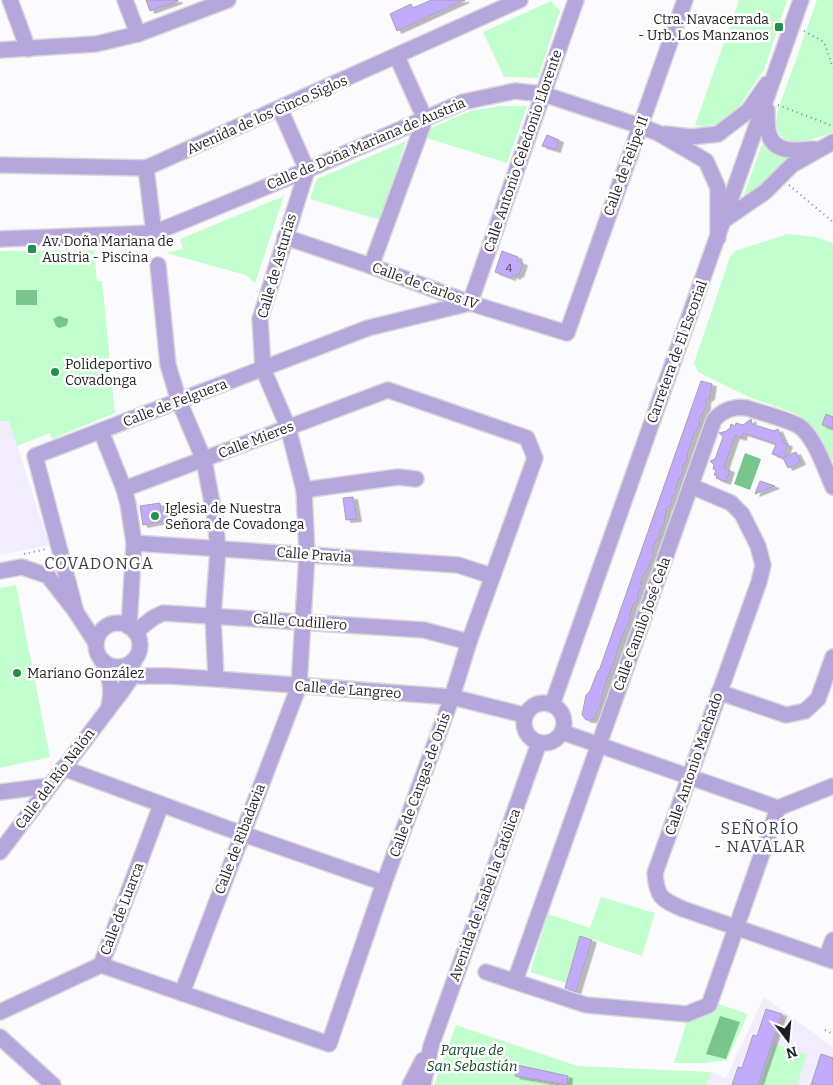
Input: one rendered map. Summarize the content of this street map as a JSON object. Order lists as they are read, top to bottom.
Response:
{
  "streets": {
    "street": [
      "Avenida de los Cinco Siglos",
      "Calle de Doña Mariana de Austria",
      "Calle Antonio Celedonio Llorente",
      "Calle de Felipe II",
      "Calle de Asturias",
      "Calle de Carlos IV",
      "Carretera de El Escorial",
      "Calle de Felguera",
      "Calle Mieres",
      "Calle Pravia",
      "Calle Cudillero",
      "Calle Camilo José Cela",
      "Calle de Langreo",
      "Calle Antonio Machado",
      "Calle del Río Nalón",
      "Calle de Cangas de Onís",
      "Calle de Ribadavia",
      "Avenida de Isabel la Católica",
      "Calle de Luarca"
    ]
  },
  "crossings": [
    ["Calle de Doña Mariana de Austria", "Calle Antonio Celedonio Llorente"],
    ["Calle de Doña Mariana de Austria", "Calle de Felipe II"],
    ["Calle de Doña Mariana de Austria", "Calle de Asturias"],
    ["Calle de Doña Mariana de Austria", "Carretera de El Escorial"],
    ["Calle Antonio Celedonio Llorente", "Calle de Carlos IV"],
    ["Calle Antonio Celedonio Llorente", "Calle de Felguera"],
    ["Calle de Felipe II", "Calle de Carlos IV"],
    ["Calle de Asturias", "Calle de Carlos IV"],
    ["Calle de Asturias", "Calle de Felguera"],
    ["Calle de Asturias", "Calle Mieres"],
    ["Calle de Asturias", "Calle Pravia"],
    ["Calle de Asturias", "Calle Cudillero"],
    ["Calle de Asturias", "Calle de Langreo"],
    ["Calle de Asturias", "Calle de Ribadavia"],
    ["Calle de Carlos IV", "Calle de Felguera"],
    ["Carretera de El Escorial", "Calle de Langreo"],
    ["Carretera de El Escorial", "Avenida de Isabel la Católica"],
    ["Calle Mieres", "Calle de Cangas de Onís"],
    ["Calle Pravia", "Calle de Cangas de Onís"],
    ["Calle Cudillero", "Calle del Río Nalón"],
    ["Calle Cudillero", "Calle de Cangas de Onís"],
    ["Calle Camilo José Cela", "Calle Antonio Machado"],
    ["Calle de Langreo", "Calle del Río Nalón"],
    ["Calle de Langreo", "Calle de Cangas de Onís"],
    ["Calle de Langreo", "Calle de Ribadavia"],
    ["Calle de Langreo", "Avenida de Isabel la Católica"],
    ["Calle de Cangas de Onís", "Calle de Ribadavia"],
    ["Calle de Cangas de Onís", "Calle de Luarca"]
  ],
  "districts": ["COVADONGA", "SEÑORÍO - NAVALAR"],
  "parks": ["Parque de San Sebastián"],
  "places": {
    "transit": ["Ctra. Navacerrada - Urb. Los Manzanos", "Av. Doña Mariana de Austria - Piscina"],
    "other": ["Polideportivo Covadonga", "Iglesia de Nuestra Señora de Covadonga", "Mariano González"]
  },
  "house_numbers": ["4"],
  "north": "bottom"
}
